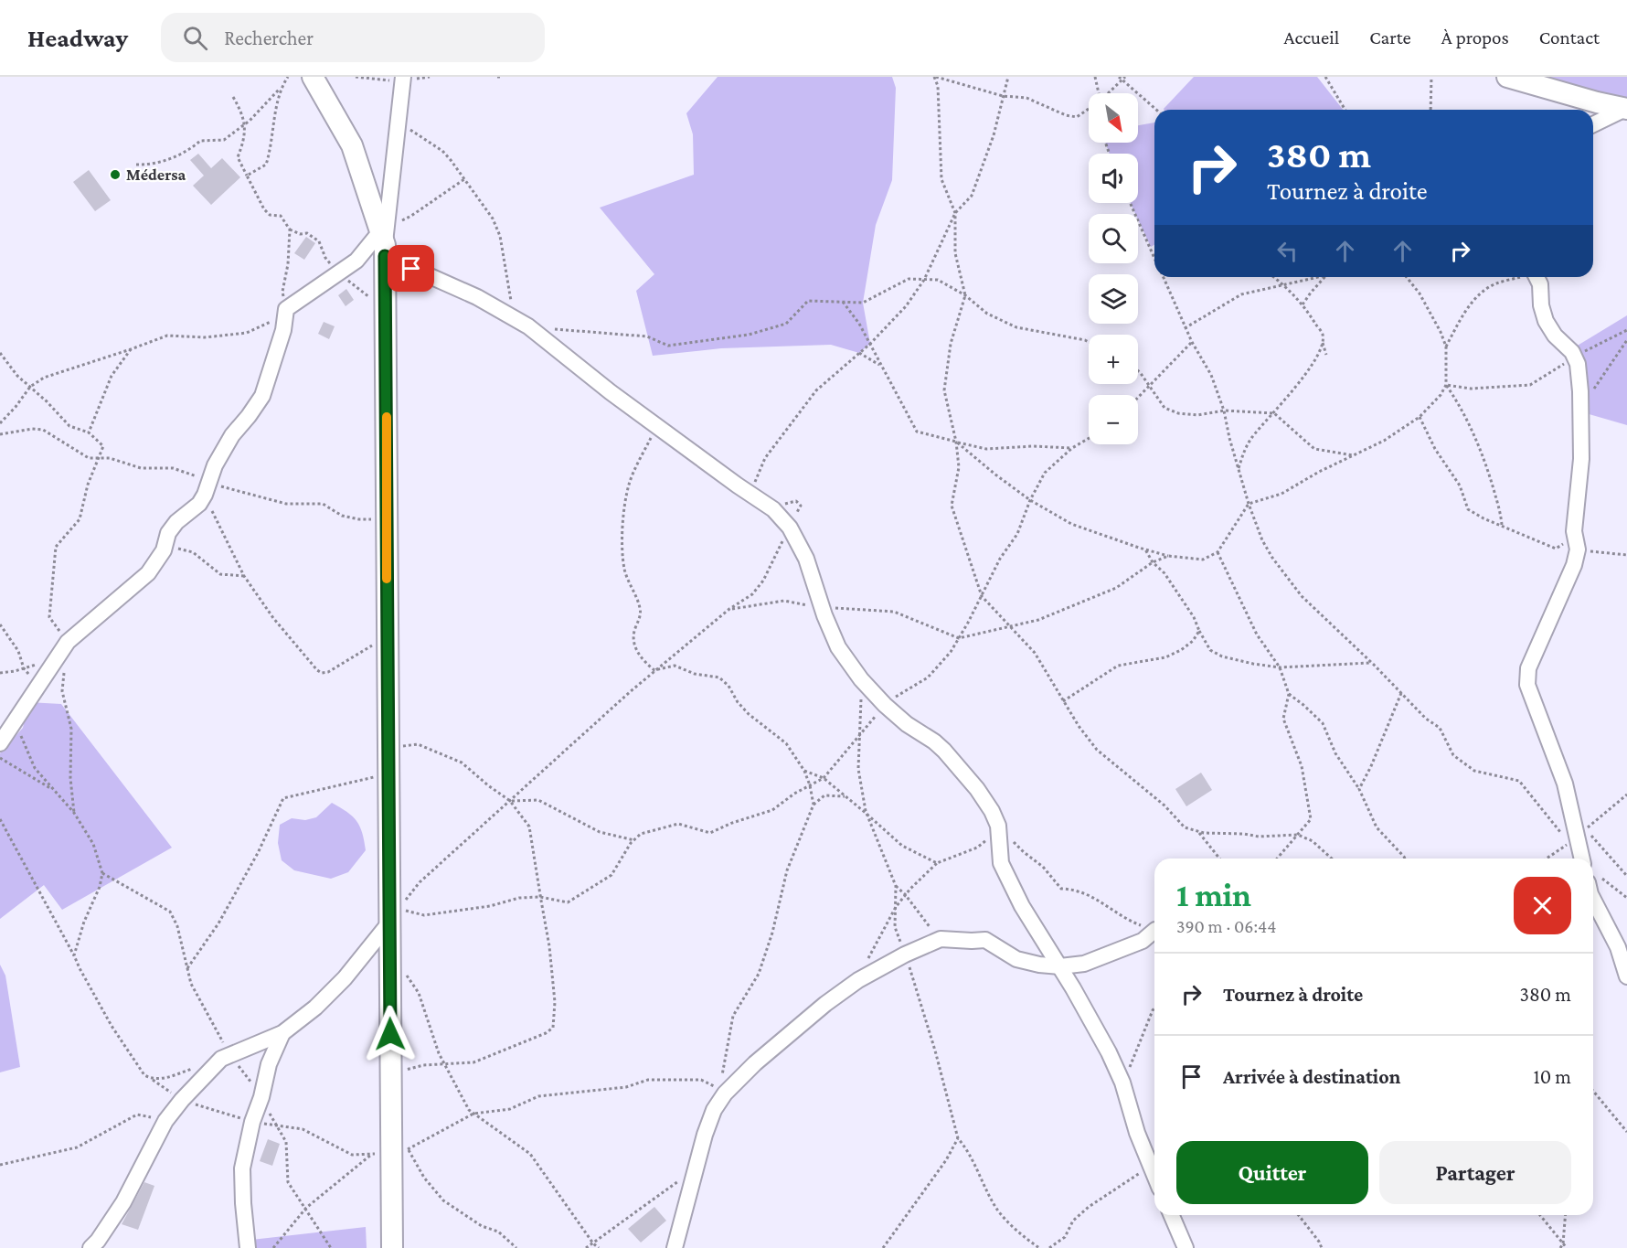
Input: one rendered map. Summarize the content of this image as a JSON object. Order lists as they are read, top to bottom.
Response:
{
  "places": ["Médersa"],
  "north": "bottom right",
  "page": {
    "header": "Headway",
    "search": "Rechercher",
    "nav": [
      "Accueil",
      "Carte",
      "À propos",
      "Contact"
    ],
    "map_buttons": ["+", "−"],
    "turn": ["380 m", "Tournez à droite"],
    "heading": ["1 min", "390 m · 06:44"],
    "list": [
      {
        "name": "Tournez à droite",
        "value": "380 m"
      },
      {
        "name": "Arrivée à destination",
        "value": "10 m"
      }
    ],
    "buttons": ["Quitter", "Partager"]
  }
}
